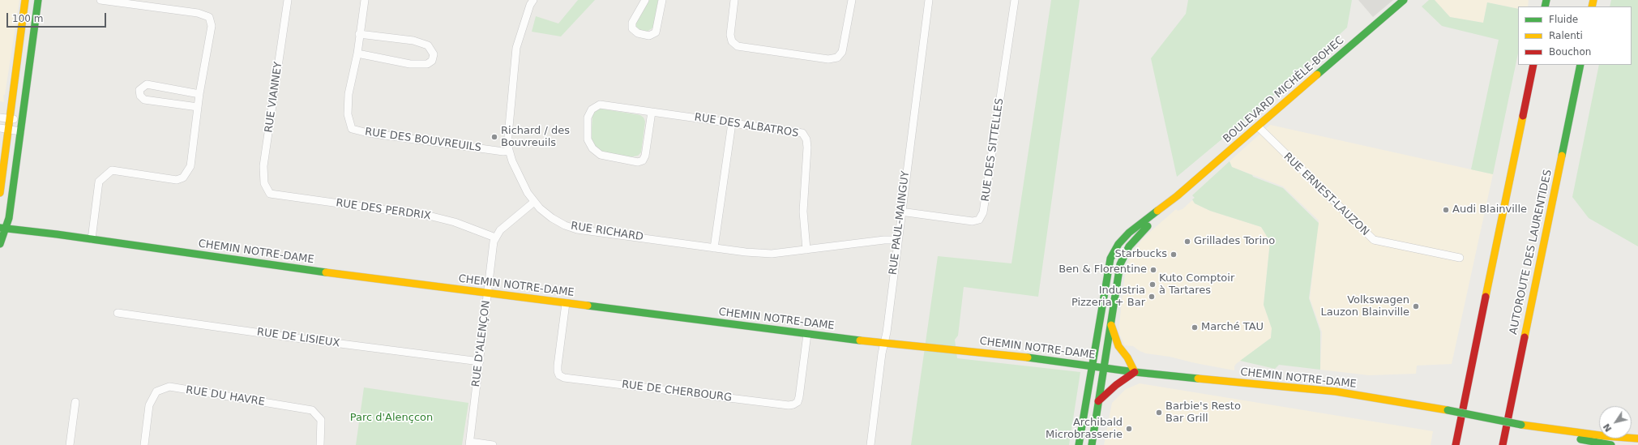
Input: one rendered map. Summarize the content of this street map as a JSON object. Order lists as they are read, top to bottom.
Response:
{
  "streets": {
    "main road": ["BOULEVARD MICHÈLE-BOHEC", "CHEMIN NOTRE-DAME", "AUTOROUTE DES LAURENTIDES"],
    "street": [
      "RUE VIANNEY",
      "RUE DES ALBATROS",
      "RUE DES BOUVREUILS",
      "RUE DES SITTELLES",
      "RUE ERNEST-LAUZON",
      "RUE DES PERDRIX",
      "RUE PAUL-MAINGUY",
      "RUE RICHARD",
      "RUE DE LISIEUX",
      "RUE D'ALENÇON",
      "RUE DE CHERBOURG",
      "RUE DU HAVRE"
    ]
  },
  "crossings": [
    ["BOULEVARD MICHÈLE-BOHEC", "RUE ERNEST-LAUZON"],
    ["BOULEVARD MICHÈLE-BOHEC", "CHEMIN NOTRE-DAME"],
    ["RUE VIANNEY", "RUE DES PERDRIX"],
    ["RUE DES ALBATROS", "RUE RICHARD"],
    ["RUE DES BOUVREUILS", "RUE RICHARD"],
    ["RUE DES SITTELLES", "RUE PAUL-MAINGUY"],
    ["RUE DES PERDRIX", "RUE D'ALENÇON"],
    ["RUE PAUL-MAINGUY", "RUE RICHARD"],
    ["RUE PAUL-MAINGUY", "CHEMIN NOTRE-DAME"],
    ["RUE RICHARD", "RUE D'ALENÇON"],
    ["CHEMIN NOTRE-DAME", "RUE D'ALENÇON"],
    ["CHEMIN NOTRE-DAME", "RUE DE CHERBOURG"],
    ["RUE DE LISIEUX", "RUE D'ALENÇON"]
  ],
  "parks": ["Parc d'Alençcon"],
  "places": [
    "Richard / des Bouvreuils",
    "Audi Blainville",
    "Grillades Torino",
    "Starbucks",
    "Ben & Florentine",
    "Kuto Comptoir à Tartares",
    "Industria Pizzeria + Bar",
    "Volkswagen Lauzon Blainville",
    "Marché TAU",
    "Barbie's Resto Bar Grill",
    "Archibald Microbrasserie"
  ],
  "legend": ["Fluide", "Ralenti", "Bouchon"],
  "scale_bar": "100 m",
  "north": "bottom left"
}
